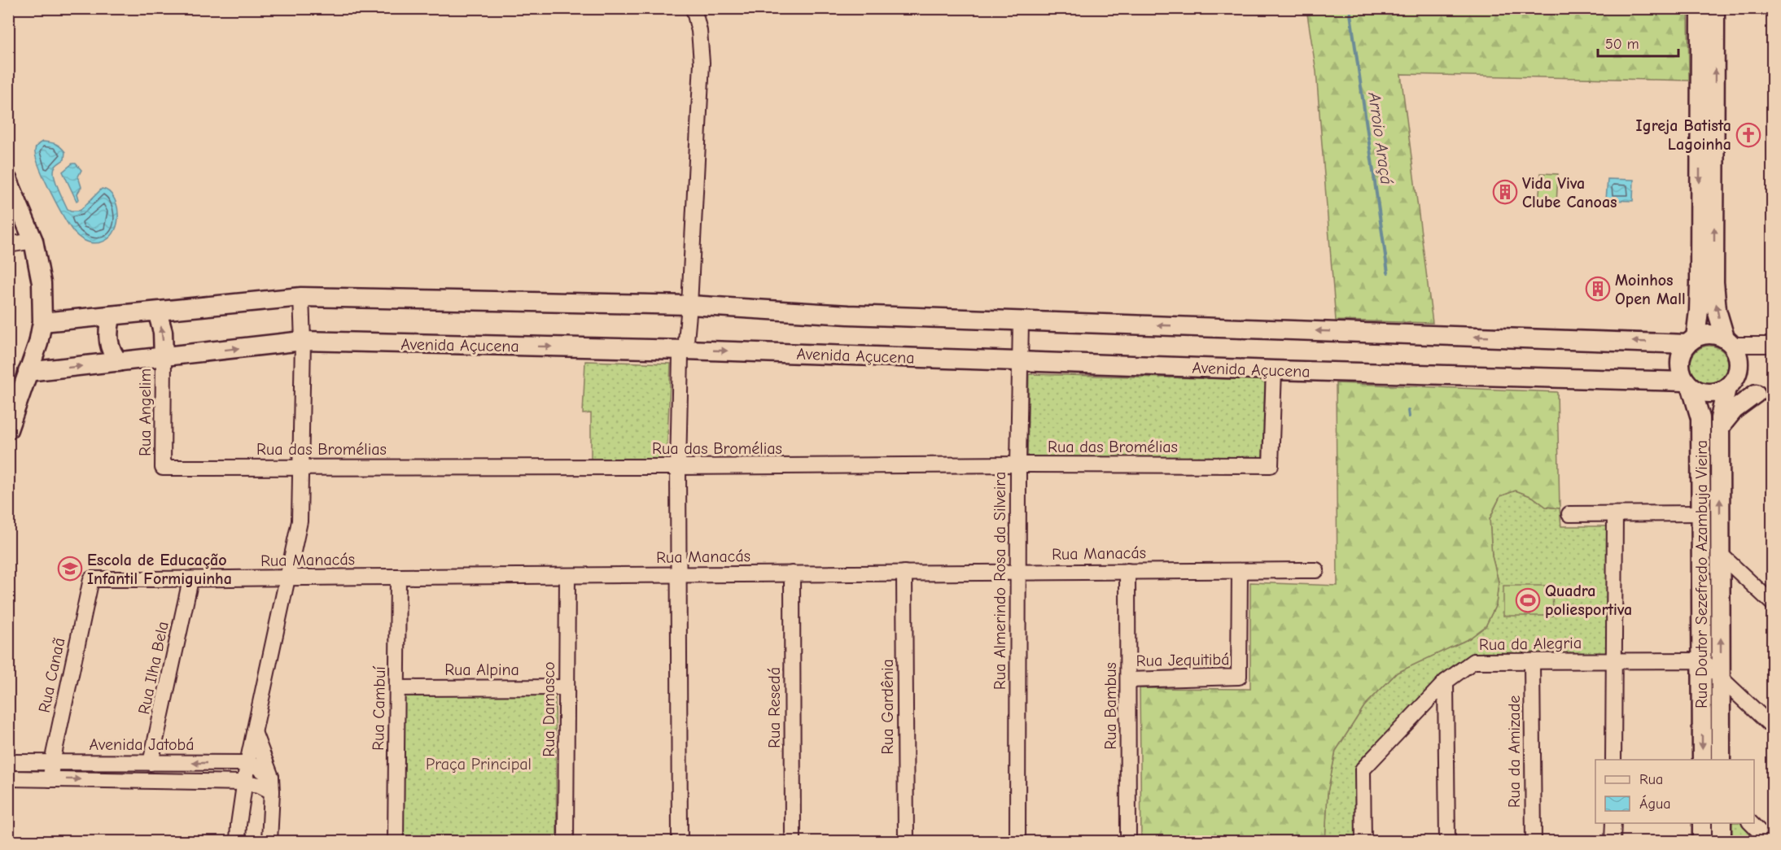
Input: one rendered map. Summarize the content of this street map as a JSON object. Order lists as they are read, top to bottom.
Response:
{
  "streets": {
    "main road": ["Avenida Açucena", "Rua Doutor Sezefredo Azambuja Vieira"],
    "street": [
      "Rua Angelim",
      "Rua das Bromélias",
      "Rua Manacás",
      "Rua Almerindo Rosa da Silveira",
      "Rua da Alegria",
      "Rua Jequitibá",
      "Rua Ilha Bela",
      "Rua Alpina",
      "Rua Canaã",
      "Rua Bambus",
      "Rua Gardênia",
      "Rua Resedá",
      "Rua Cambuí",
      "Rua Damasco",
      "Avenida Jatobá",
      "Rua da Amizade"
    ]
  },
  "crossings": [
    ["Avenida Açucena", "Rua Angelim"],
    ["Avenida Açucena", "Rua das Bromélias"],
    ["Avenida Açucena", "Rua Doutor Sezefredo Azambuja Vieira"],
    ["Avenida Açucena", "Rua Almerindo Rosa da Silveira"],
    ["Rua Angelim", "Rua das Bromélias"],
    ["Rua das Bromélias", "Rua Almerindo Rosa da Silveira"],
    ["Rua Manacás", "Rua Almerindo Rosa da Silveira"],
    ["Rua Manacás", "Rua Jequitibá"],
    ["Rua Manacás", "Rua Ilha Bela"],
    ["Rua Manacás", "Rua Canaã"],
    ["Rua Manacás", "Rua Bambus"],
    ["Rua Manacás", "Rua Gardênia"],
    ["Rua Manacás", "Rua Resedá"],
    ["Rua Manacás", "Rua Cambuí"],
    ["Rua Manacás", "Rua Damasco"],
    ["Rua Doutor Sezefredo Azambuja Vieira", "Rua da Alegria"],
    ["Rua da Alegria", "Rua da Amizade"],
    ["Rua Jequitibá", "Rua Bambus"],
    ["Rua Ilha Bela", "Avenida Jatobá"],
    ["Rua Alpina", "Rua Cambuí"],
    ["Rua Alpina", "Rua Damasco"],
    ["Rua Canaã", "Avenida Jatobá"]
  ],
  "water": ["Arroio Araçá"],
  "parks": ["Praça Principal"],
  "places": {
    "church": ["Igreja Batista Lagoinha"],
    "building": ["Vida Viva Clube Canoas", "Moinhos Open Mall"],
    "school or university": ["Escola de Educação Infantil Formiguinha"],
    "sports": ["Quadra poliesportiva"]
  },
  "legend": ["Rua", "Água"],
  "scale_bar": "50 m"
}
